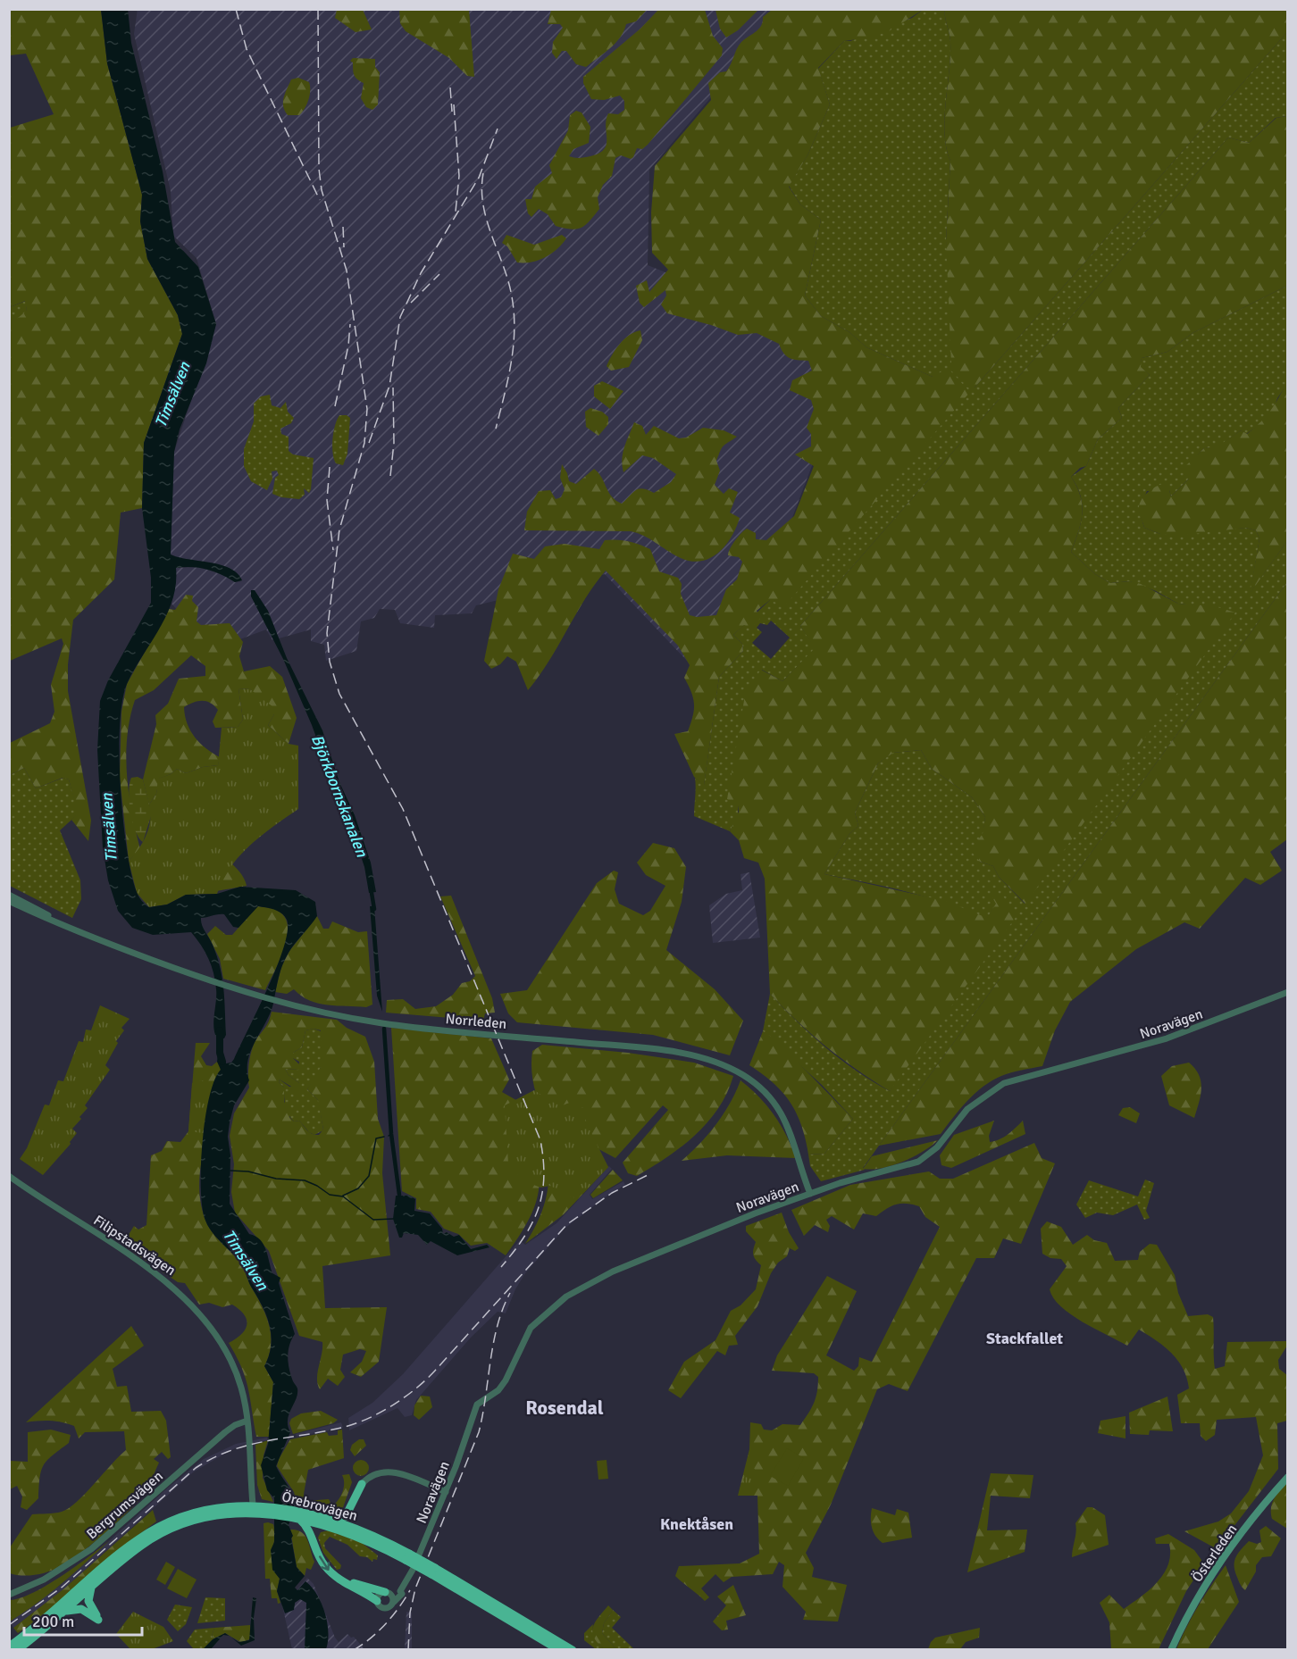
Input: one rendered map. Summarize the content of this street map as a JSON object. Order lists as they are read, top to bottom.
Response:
{
  "streets": {
    "highway": ["Örebrovägen"],
    "main road": ["Österleden"],
    "street": [
      "Norrleden",
      "Noravägen",
      "Filipstadsvägen",
      "Bergrumsvägen"
    ]
  },
  "crossings": [
    ["Norrleden", "Noravägen"],
    ["Filipstadsvägen", "Bergrumsvägen"],
    ["Filipstadsvägen", "Örebrovägen"]
  ],
  "districts": ["Stackfallet", "Rosendal", "Knektåsen"],
  "water": ["Timsälven", "Björkbornskanalen"],
  "scale_bar": "200 m"
}
